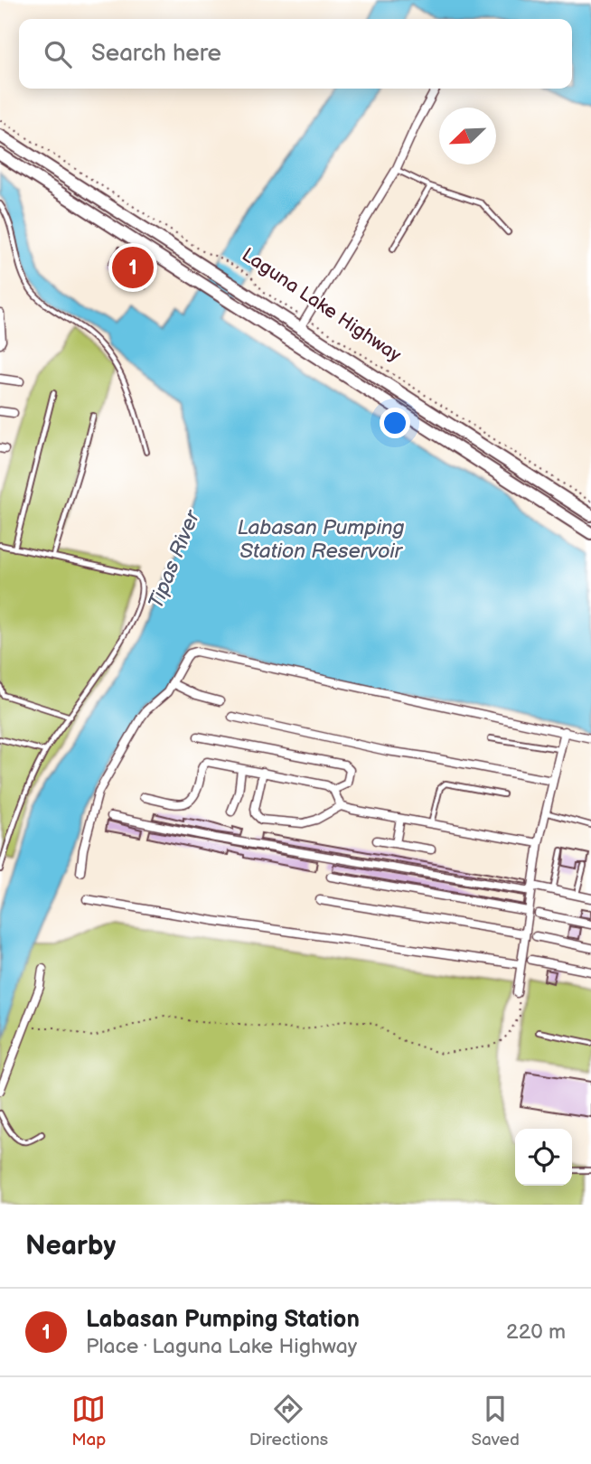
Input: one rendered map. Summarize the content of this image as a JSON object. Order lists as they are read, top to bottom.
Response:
{
  "streets": {
    "main road": ["Laguna Lake Highway"]
  },
  "water": ["Labasan Pumping Station Reservoir", "Tipas River"],
  "north": "bottom left",
  "page": {
    "search": "Search here",
    "pins": "1",
    "heading": "Nearby",
    "list": [
      {
        "mark": "1",
        "name": "Labasan Pumping Station",
        "note": "Place · Laguna Lake Highway",
        "value": "220 m"
      }
    ],
    "nav": ["Map", "Directions", "Saved"]
  }
}
